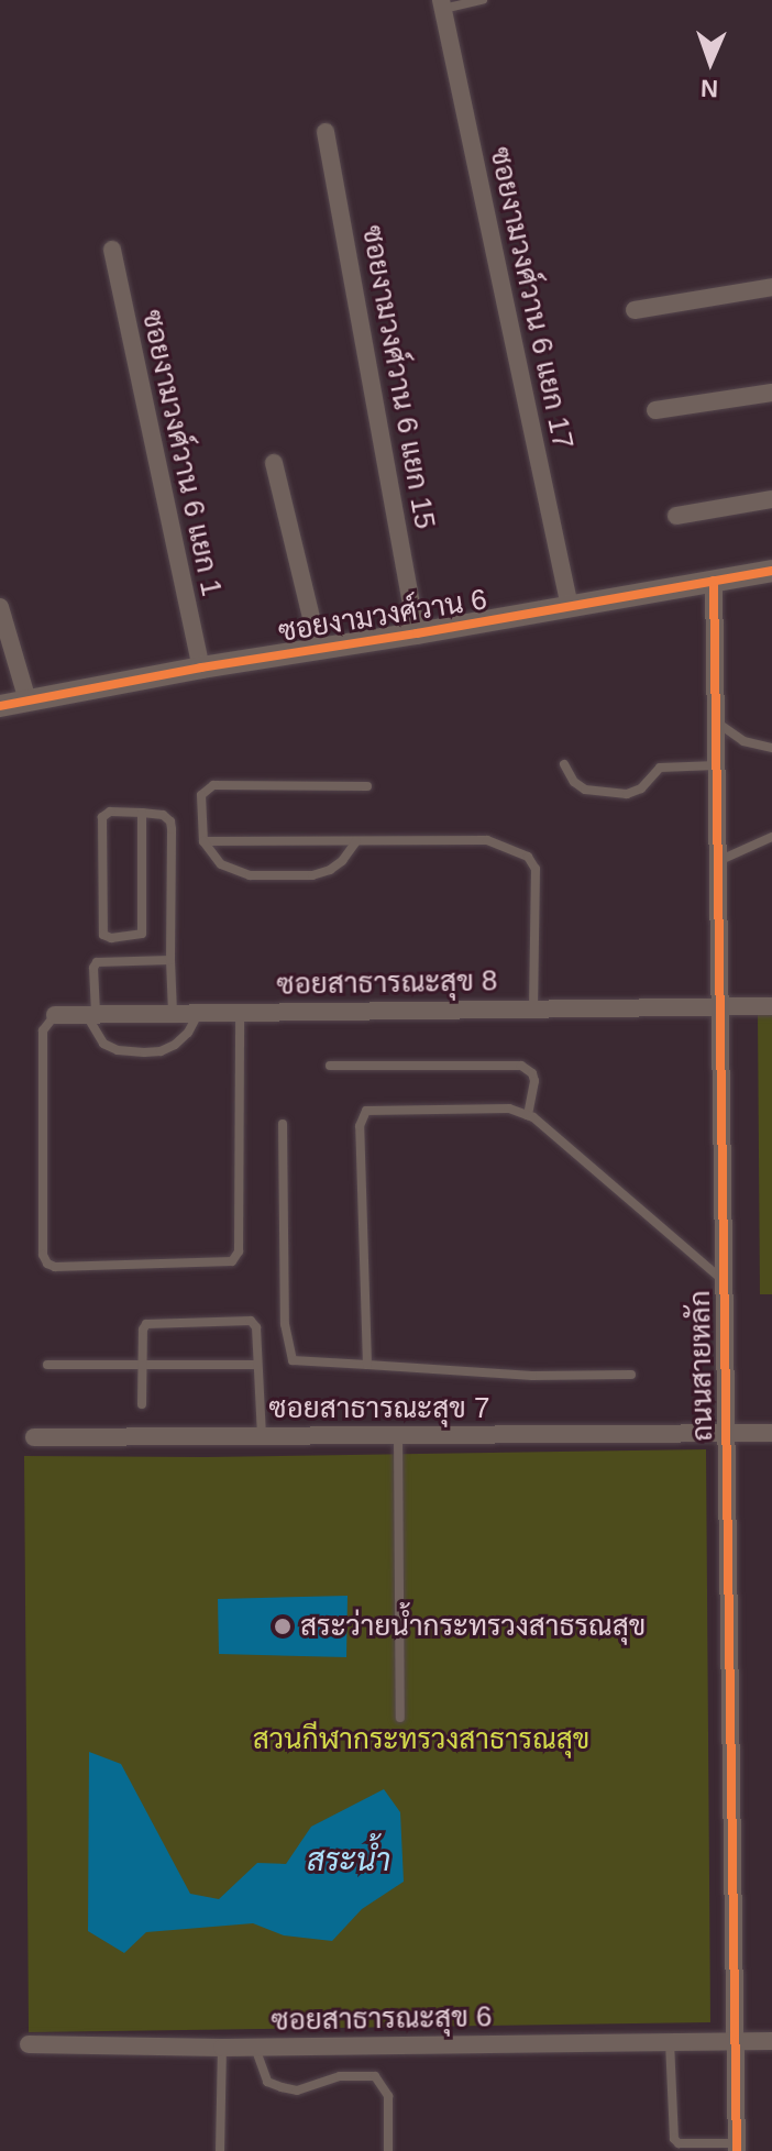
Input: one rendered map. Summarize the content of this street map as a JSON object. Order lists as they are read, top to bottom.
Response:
{
  "streets": {
    "street": [
      "ซอยงามวงศ์วาน 6 แยก 17",
      "ซอยงามวงศ์วาน 6 แยก 15",
      "ซอยงามวงศ์วาน 6 แยก 1",
      "ซอยงามวงศ์วาน 6",
      "ซอยสาธารณะสุข 8",
      "ถนนสายหลัก",
      "ซอยสาธารณะสุข 7",
      "ซอยสาธารณะสุข 6"
    ]
  },
  "crossings": [
    ["ซอยงามวงศ์วาน 6 แยก 17", "ซอยงามวงศ์วาน 6"],
    ["ซอยงามวงศ์วาน 6 แยก 15", "ซอยงามวงศ์วาน 6"],
    ["ซอยงามวงศ์วาน 6 แยก 1", "ซอยงามวงศ์วาน 6"],
    ["ซอยงามวงศ์วาน 6", "ถนนสายหลัก"],
    ["ซอยสาธารณะสุข 8", "ถนนสายหลัก"],
    ["ถนนสายหลัก", "ซอยสาธารณะสุข 7"],
    ["ถนนสายหลัก", "ซอยสาธารณะสุข 6"]
  ],
  "water": ["สระน้ำ"],
  "parks": ["สวนกีฬากระทรวงสาธารณสุข"],
  "places": ["สระว่ายน้ำกระทรวงสาธรณสุข"],
  "north": "bottom"
}
